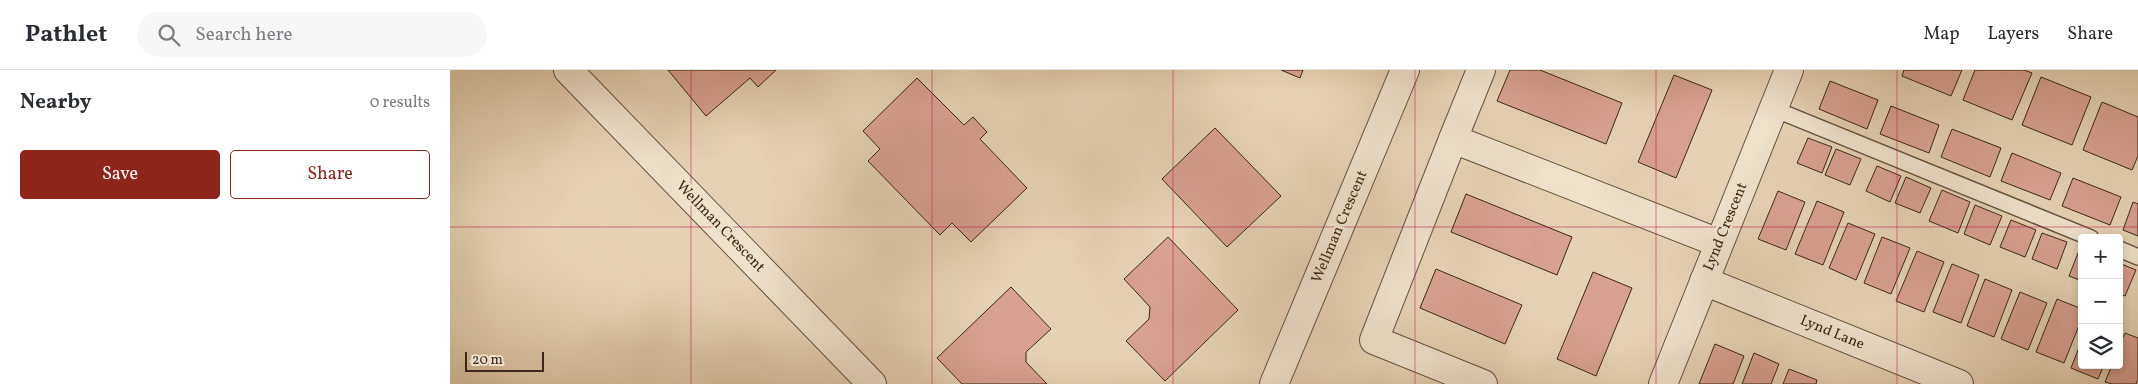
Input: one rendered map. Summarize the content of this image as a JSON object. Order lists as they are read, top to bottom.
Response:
{
  "streets": {
    "street": ["Wellman Crescent", "Lynd Crescent", "Lynd Lane"]
  },
  "crossings": [
    ["Lynd Crescent", "Lynd Lane"]
  ],
  "scale_bar": "20 m",
  "page": {
    "header": "Pathlet",
    "search": "Search here",
    "nav": ["Map", "Layers", "Share"],
    "heading": ["Nearby", "0 results"],
    "buttons": ["Save", "Share"],
    "map_buttons": ["+", "−"],
    "scale": "20 m"
  }
}
